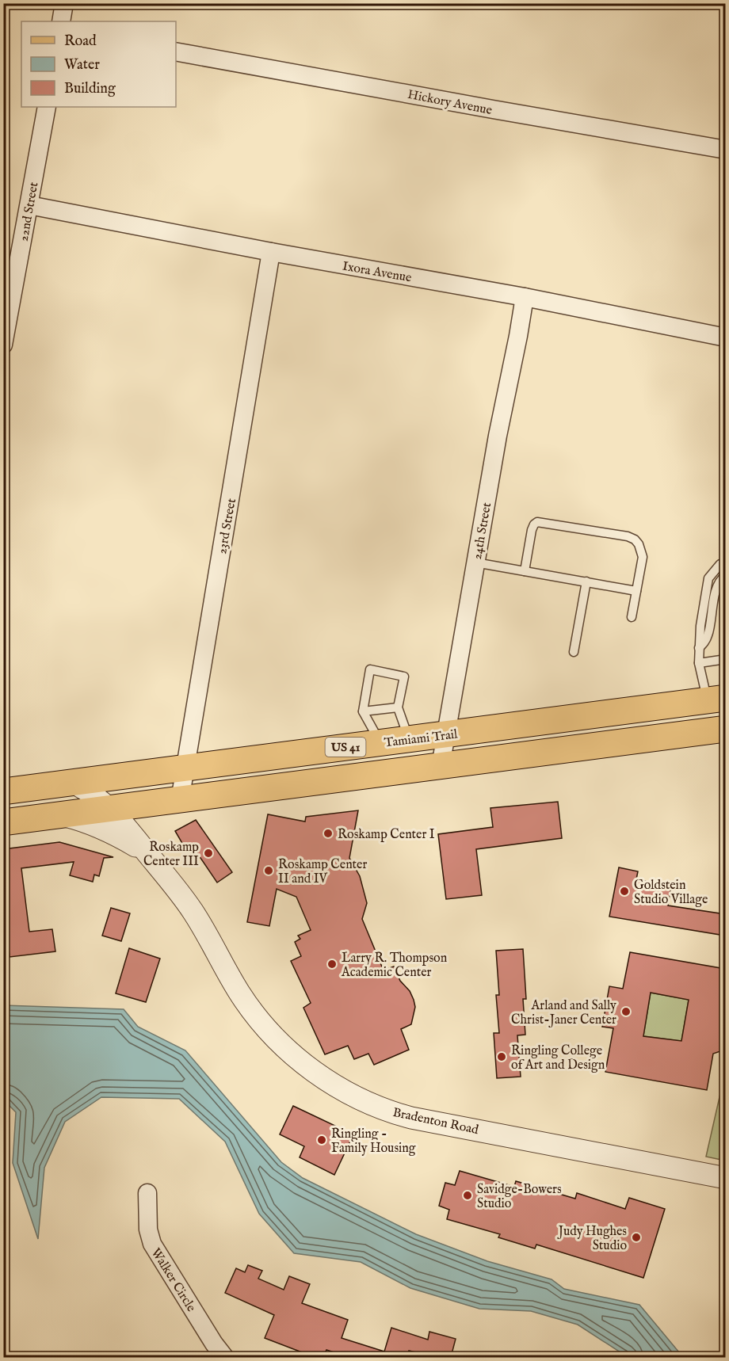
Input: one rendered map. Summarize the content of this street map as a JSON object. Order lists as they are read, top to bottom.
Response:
{
  "streets": {
    "main road": ["Tamiami Trail", "US 41"],
    "street": [
      "Hickory Avenue",
      "22nd Street",
      "Ixora Avenue",
      "23rd Street",
      "24th Street",
      "Bradenton Road",
      "Walker Circle"
    ]
  },
  "crossings": [
    ["22nd Street", "Ixora Avenue"],
    ["Ixora Avenue", "23rd Street"],
    ["Ixora Avenue", "24th Street"],
    ["23rd Street", "Tamiami Trail"],
    ["23rd Street", "US 41"],
    ["24th Street", "Tamiami Trail"],
    ["24th Street", "US 41"],
    ["Tamiami Trail", "Bradenton Road"],
    ["US 41", "Bradenton Road"]
  ],
  "places": [
    "Roskamp Center I",
    "Roskamp Center III",
    "Roskamp Center II and IV",
    "Goldstein Studio Village",
    "Larry R. Thompson Academic Center",
    "Arland and Sally Christ-Janer Center",
    "Ringling College of Art and Design",
    "Ringling - Family Housing",
    "Savidge-Bowers Studio",
    "Judy Hughes Studio"
  ],
  "legend": ["Road", "Water", "Building"]
}
